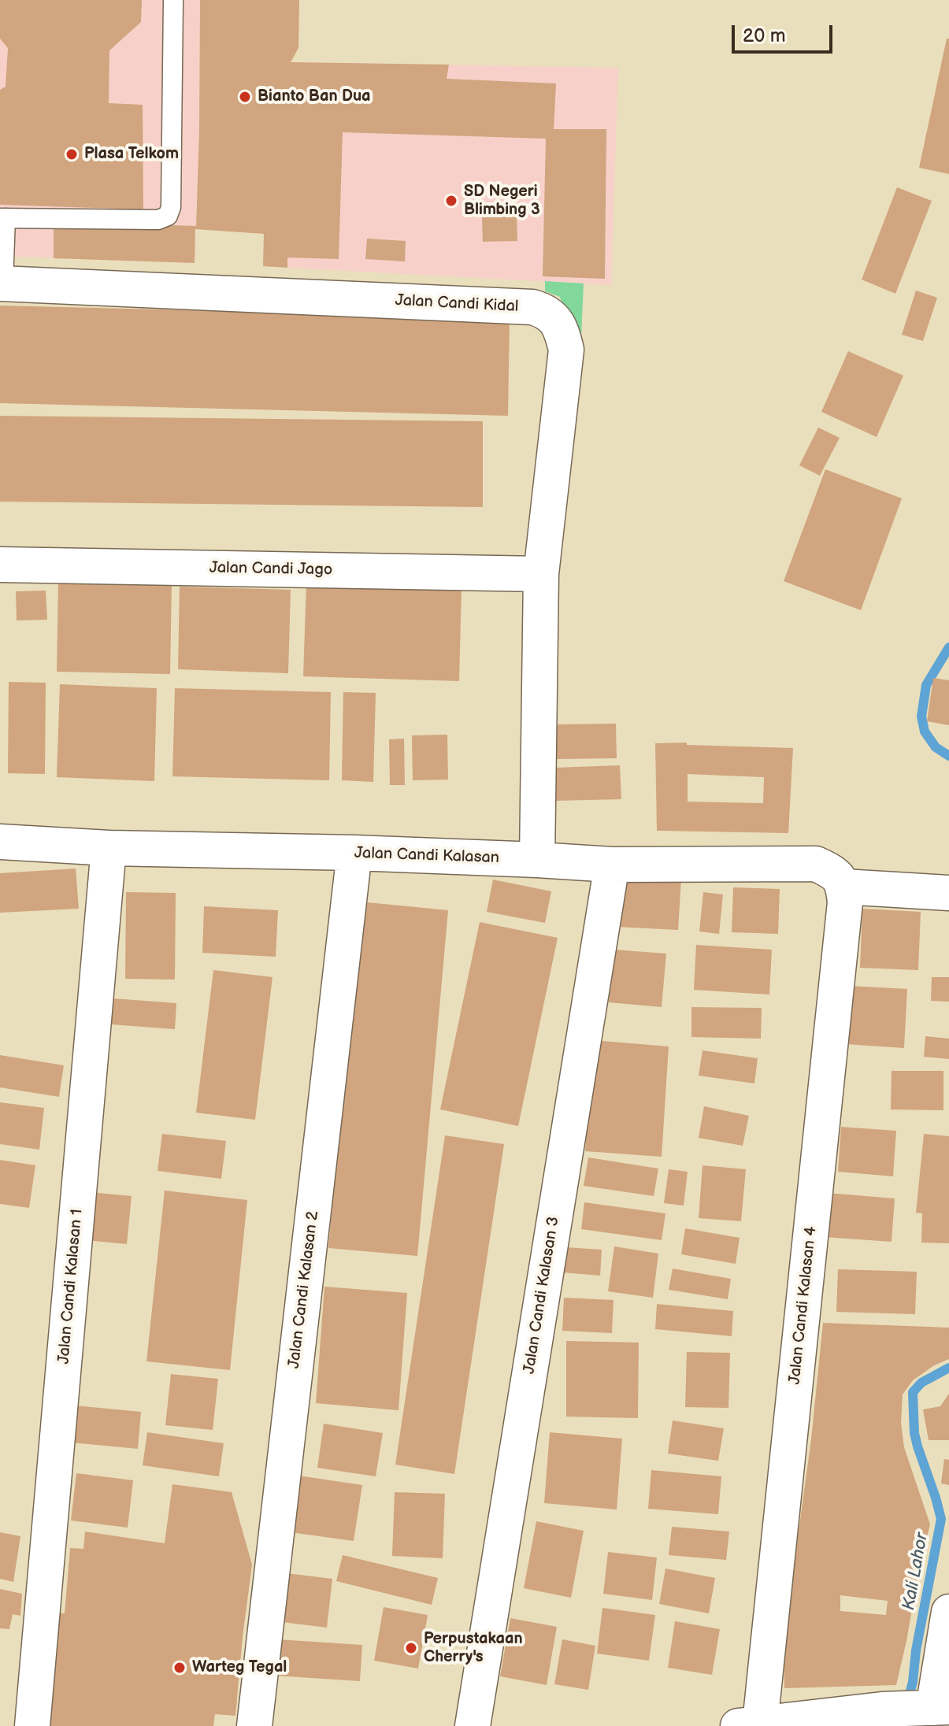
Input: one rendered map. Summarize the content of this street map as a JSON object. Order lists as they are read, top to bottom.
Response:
{
  "streets": {
    "street": [
      "Jalan Candi Kidal",
      "Jalan Candi Jago",
      "Jalan Candi Kalasan",
      "Jalan Candi Kalasan 1",
      "Jalan Candi Kalasan 2",
      "Jalan Candi Kalasan 3",
      "Jalan Candi Kalasan 4"
    ]
  },
  "crossings": [
    ["Jalan Candi Kidal", "Jalan Candi Jago"],
    ["Jalan Candi Kidal", "Jalan Candi Kalasan"],
    ["Jalan Candi Kalasan", "Jalan Candi Kalasan 1"],
    ["Jalan Candi Kalasan", "Jalan Candi Kalasan 2"],
    ["Jalan Candi Kalasan", "Jalan Candi Kalasan 3"],
    ["Jalan Candi Kalasan", "Jalan Candi Kalasan 4"]
  ],
  "water": ["Kali Lahor"],
  "places": [
    "Bianto Ban Dua",
    "Plasa Telkom",
    "SD Negeri Blimbing 3",
    "Perpustakaan Cherry's",
    "Warteg Tegal"
  ],
  "scale_bar": "20 m"
}
